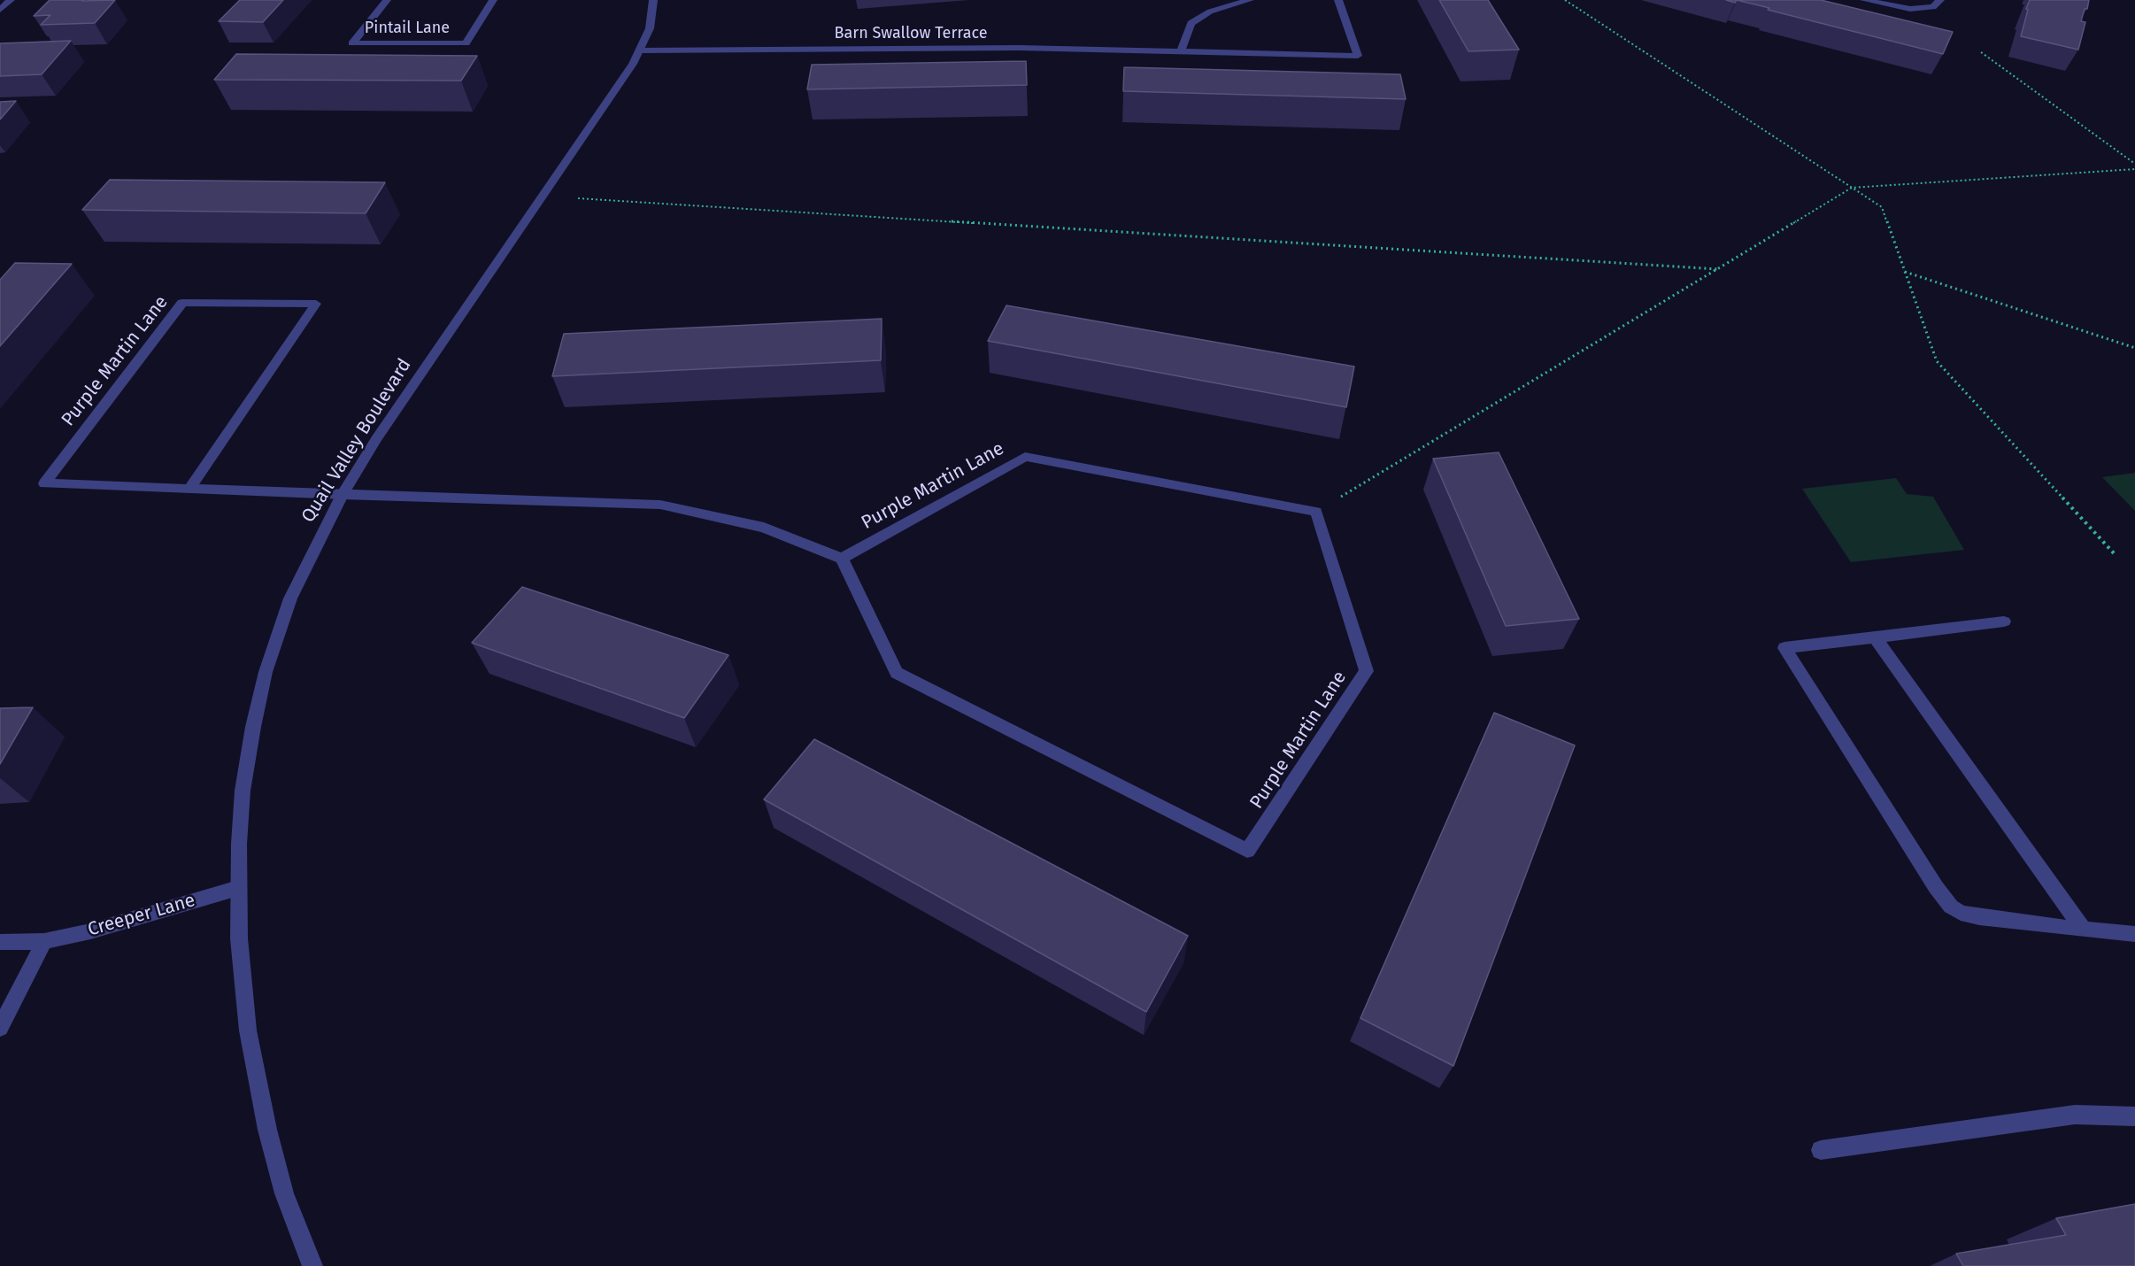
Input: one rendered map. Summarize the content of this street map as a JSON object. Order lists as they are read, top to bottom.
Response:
{
  "streets": {
    "street": [
      "Pintail Lane",
      "Barn Swallow Terrace",
      "Purple Martin Lane",
      "Quail Valley Boulevard",
      "Creeper Lane"
    ]
  },
  "crossings": [
    ["Barn Swallow Terrace", "Quail Valley Boulevard"],
    ["Purple Martin Lane", "Quail Valley Boulevard"],
    ["Quail Valley Boulevard", "Creeper Lane"]
  ]
}
